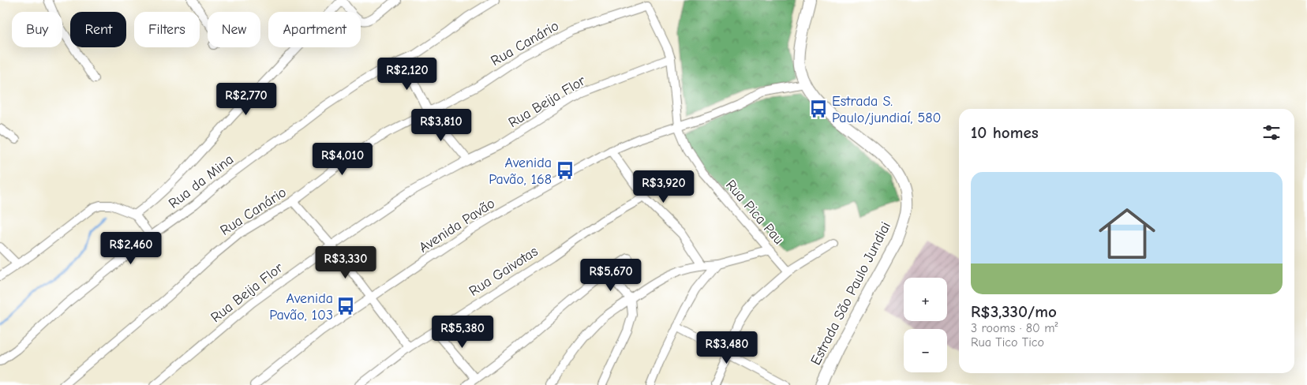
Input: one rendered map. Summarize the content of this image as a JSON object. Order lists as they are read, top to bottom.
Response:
{
  "streets": {
    "main road": ["Estrada São Paulo Jundiai"],
    "street": [
      "Rua Canário",
      "Rua Beija Flor",
      "Rua da Mina",
      "Rua Pica Pau",
      "Avenida Pavão",
      "Rua Gaivotas"
    ]
  },
  "crossings": [
    ["Rua Canário", "Rua Pica Pau"],
    ["Rua Beija Flor", "Rua Pica Pau"],
    ["Rua Pica Pau", "Avenida Pavão"],
    ["Avenida Pavão", "Estrada São Paulo Jundiai"]
  ],
  "places": {
    "bus stop": ["Estrada S. Paulo/jundiaí, 580", "Avenida Pavão, 168", "Avenida Pavão, 103"]
  },
  "page": {
    "chip": [
      "Buy",
      "Rent",
      "Filters",
      "New",
      "Apartment"
    ],
    "price": [
      "R$2,120",
      "R$2,770",
      "R$3,810",
      "R$4,010",
      "R$3,920",
      "R$2,460",
      "R$3,330",
      "R$5,670",
      "R$5,380",
      "R$3,480"
    ],
    "heading": "10 homes",
    "list": [
      {
        "name": "R$3,330/mo",
        "note": "3 rooms · 80 m² · Rua Tico Tico"
      }
    ],
    "map_buttons": ["+", "−"]
  }
}
